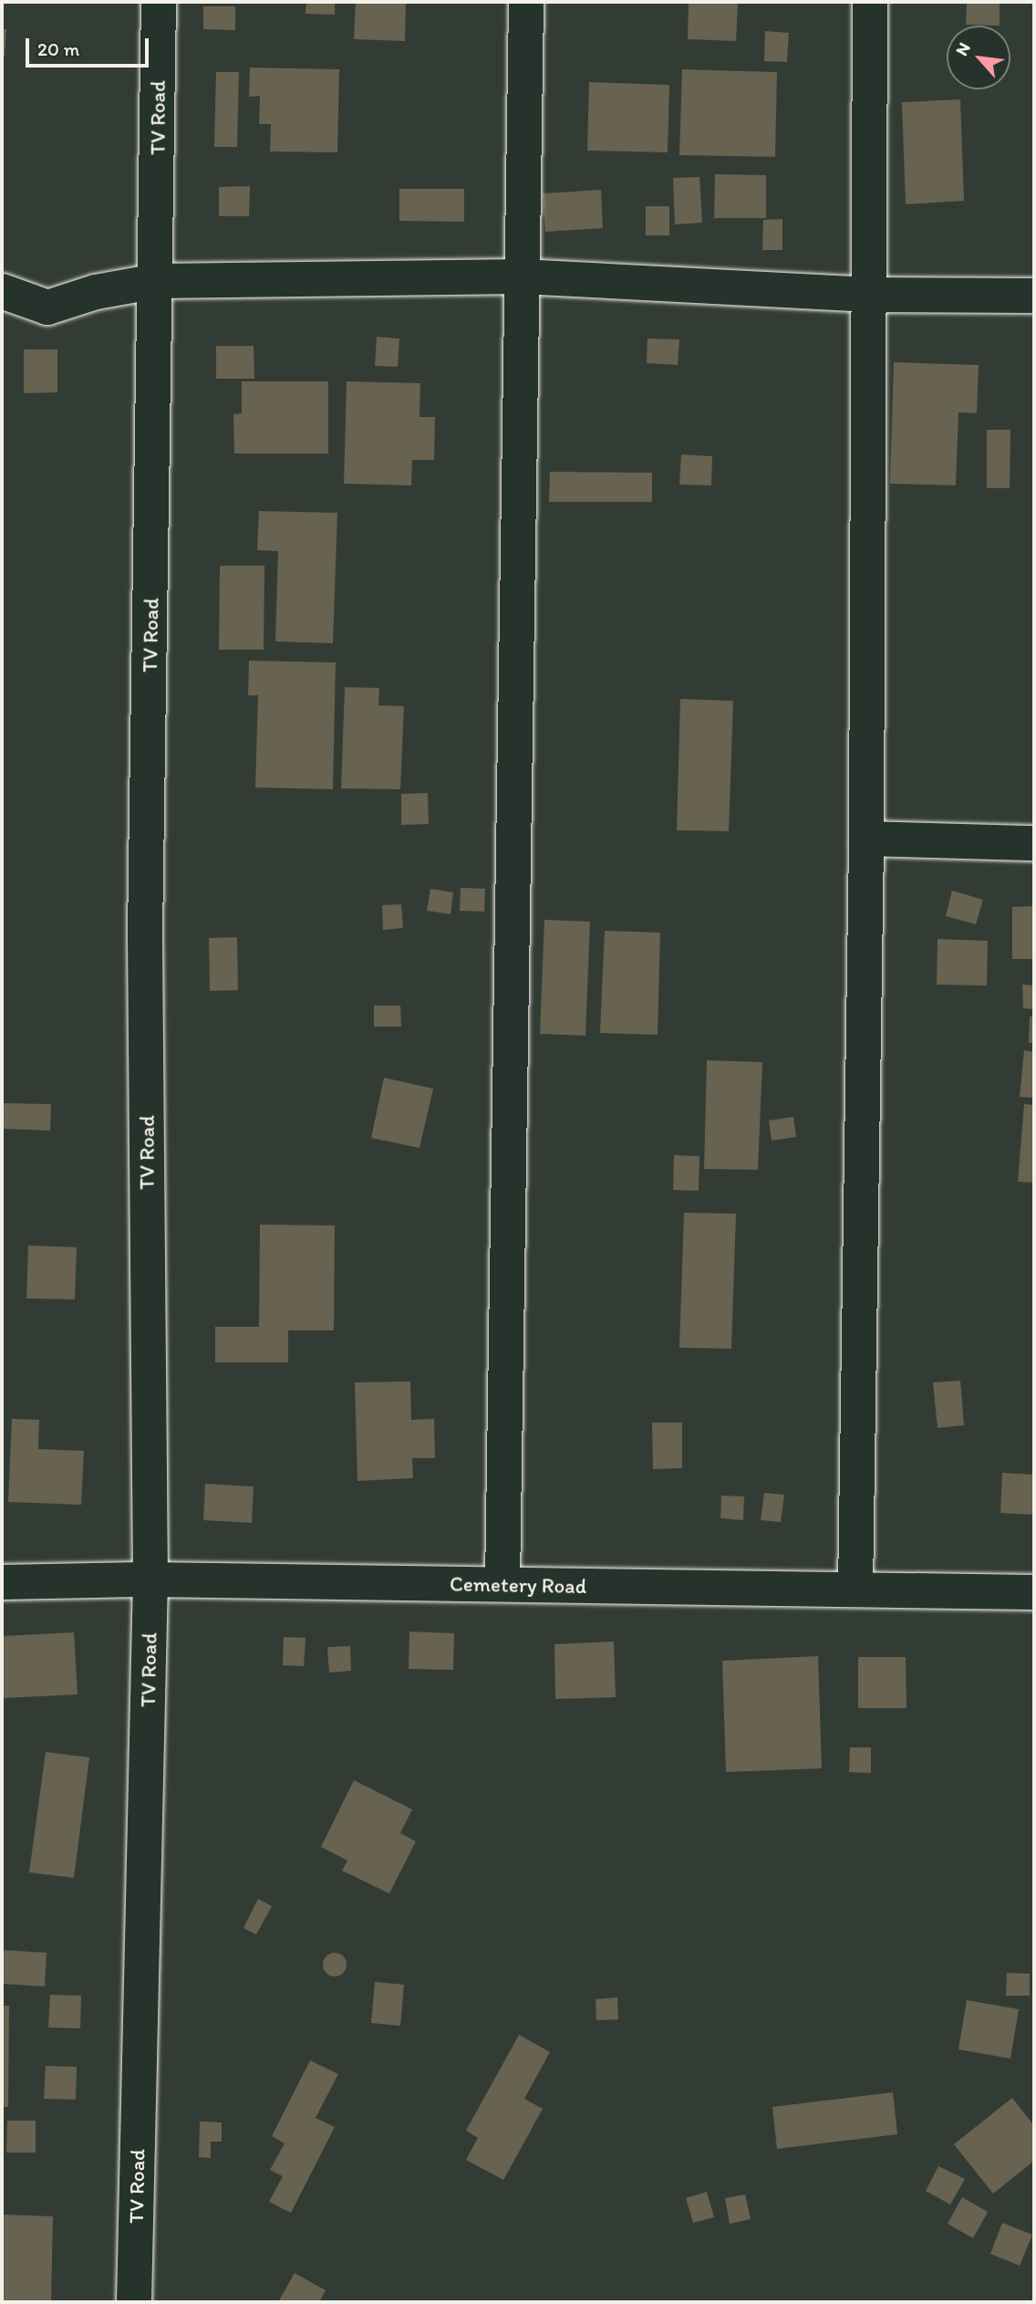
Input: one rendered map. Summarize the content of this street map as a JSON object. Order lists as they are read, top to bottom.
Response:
{
  "streets": {
    "street": ["TV Road", "Cemetery Road"]
  },
  "crossings": [
    ["TV Road", "Cemetery Road"]
  ],
  "scale_bar": "20 m",
  "north": "top left"
}
